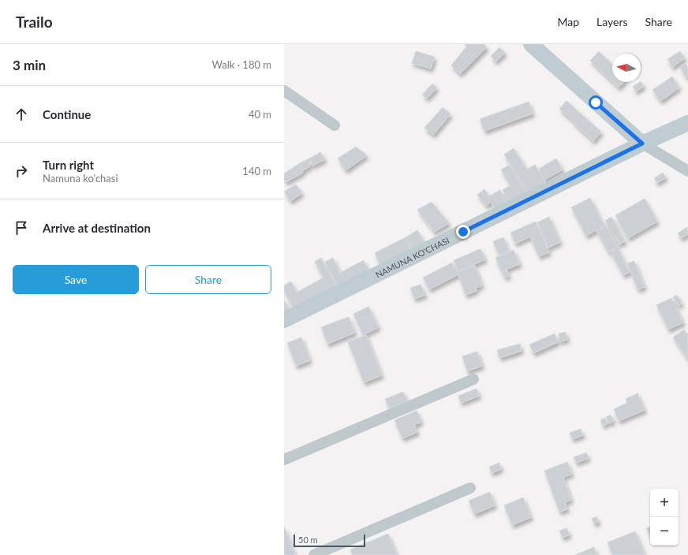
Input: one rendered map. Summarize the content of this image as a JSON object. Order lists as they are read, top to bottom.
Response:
{
  "streets": {
    "main road": ["NAMUNA KO'CHASI"]
  },
  "scale_bar": "50 m",
  "north": "left",
  "page": {
    "header": "Trailo",
    "nav": ["Map", "Layers", "Share"],
    "heading": ["3 min", "Walk · 180 m"],
    "list": [
      ["Continue", "40 m"],
      ["Turn right", "Namuna ko'chasi", "140 m"],
      "Arrive at destination"
    ],
    "buttons": ["Save", "Share"],
    "map_buttons": ["+", "−"],
    "scale": "50 m"
  }
}
